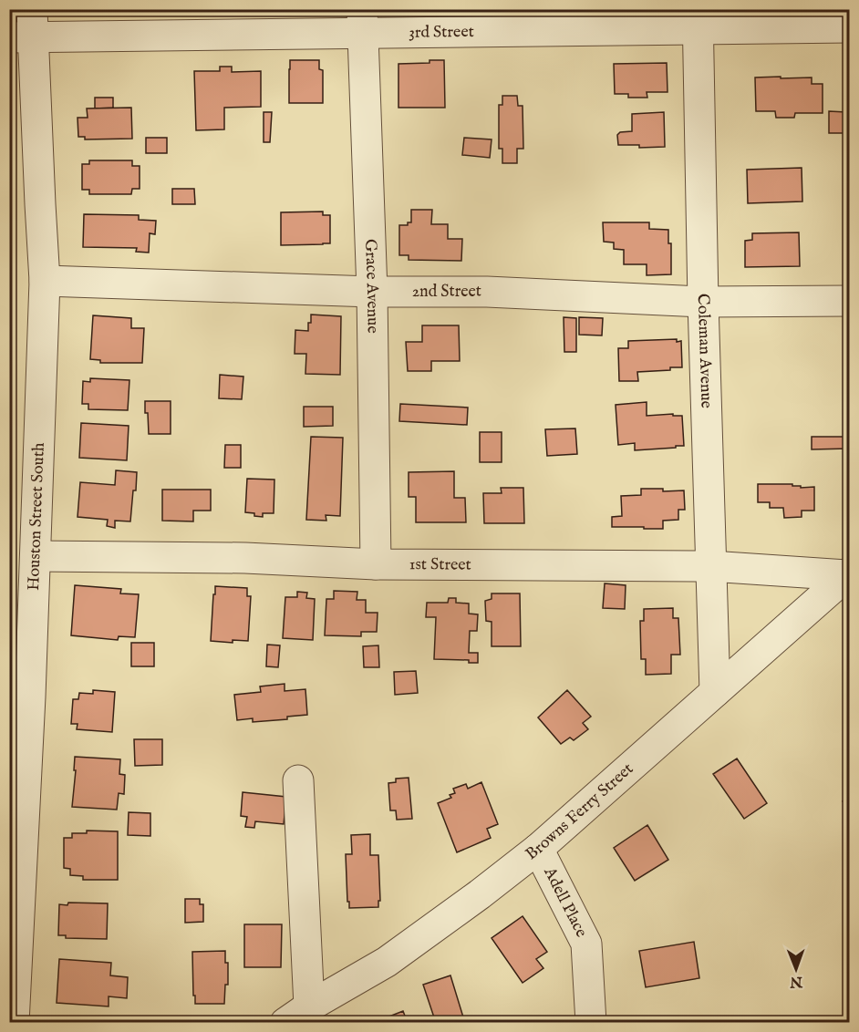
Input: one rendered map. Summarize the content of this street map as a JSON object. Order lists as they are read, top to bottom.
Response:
{
  "streets": {
    "street": [
      "3rd Street",
      "Grace Avenue",
      "2nd Street",
      "Coleman Avenue",
      "Houston Street South",
      "1st Street",
      "Browns Ferry Street",
      "Adell Place"
    ]
  },
  "crossings": [
    ["3rd Street", "Grace Avenue"],
    ["3rd Street", "Coleman Avenue"],
    ["3rd Street", "Houston Street South"],
    ["Grace Avenue", "2nd Street"],
    ["Grace Avenue", "1st Street"],
    ["2nd Street", "Coleman Avenue"],
    ["2nd Street", "Houston Street South"],
    ["Coleman Avenue", "1st Street"],
    ["Coleman Avenue", "Browns Ferry Street"],
    ["Houston Street South", "1st Street"],
    ["1st Street", "Browns Ferry Street"],
    ["Browns Ferry Street", "Adell Place"]
  ],
  "north": "bottom"
}
